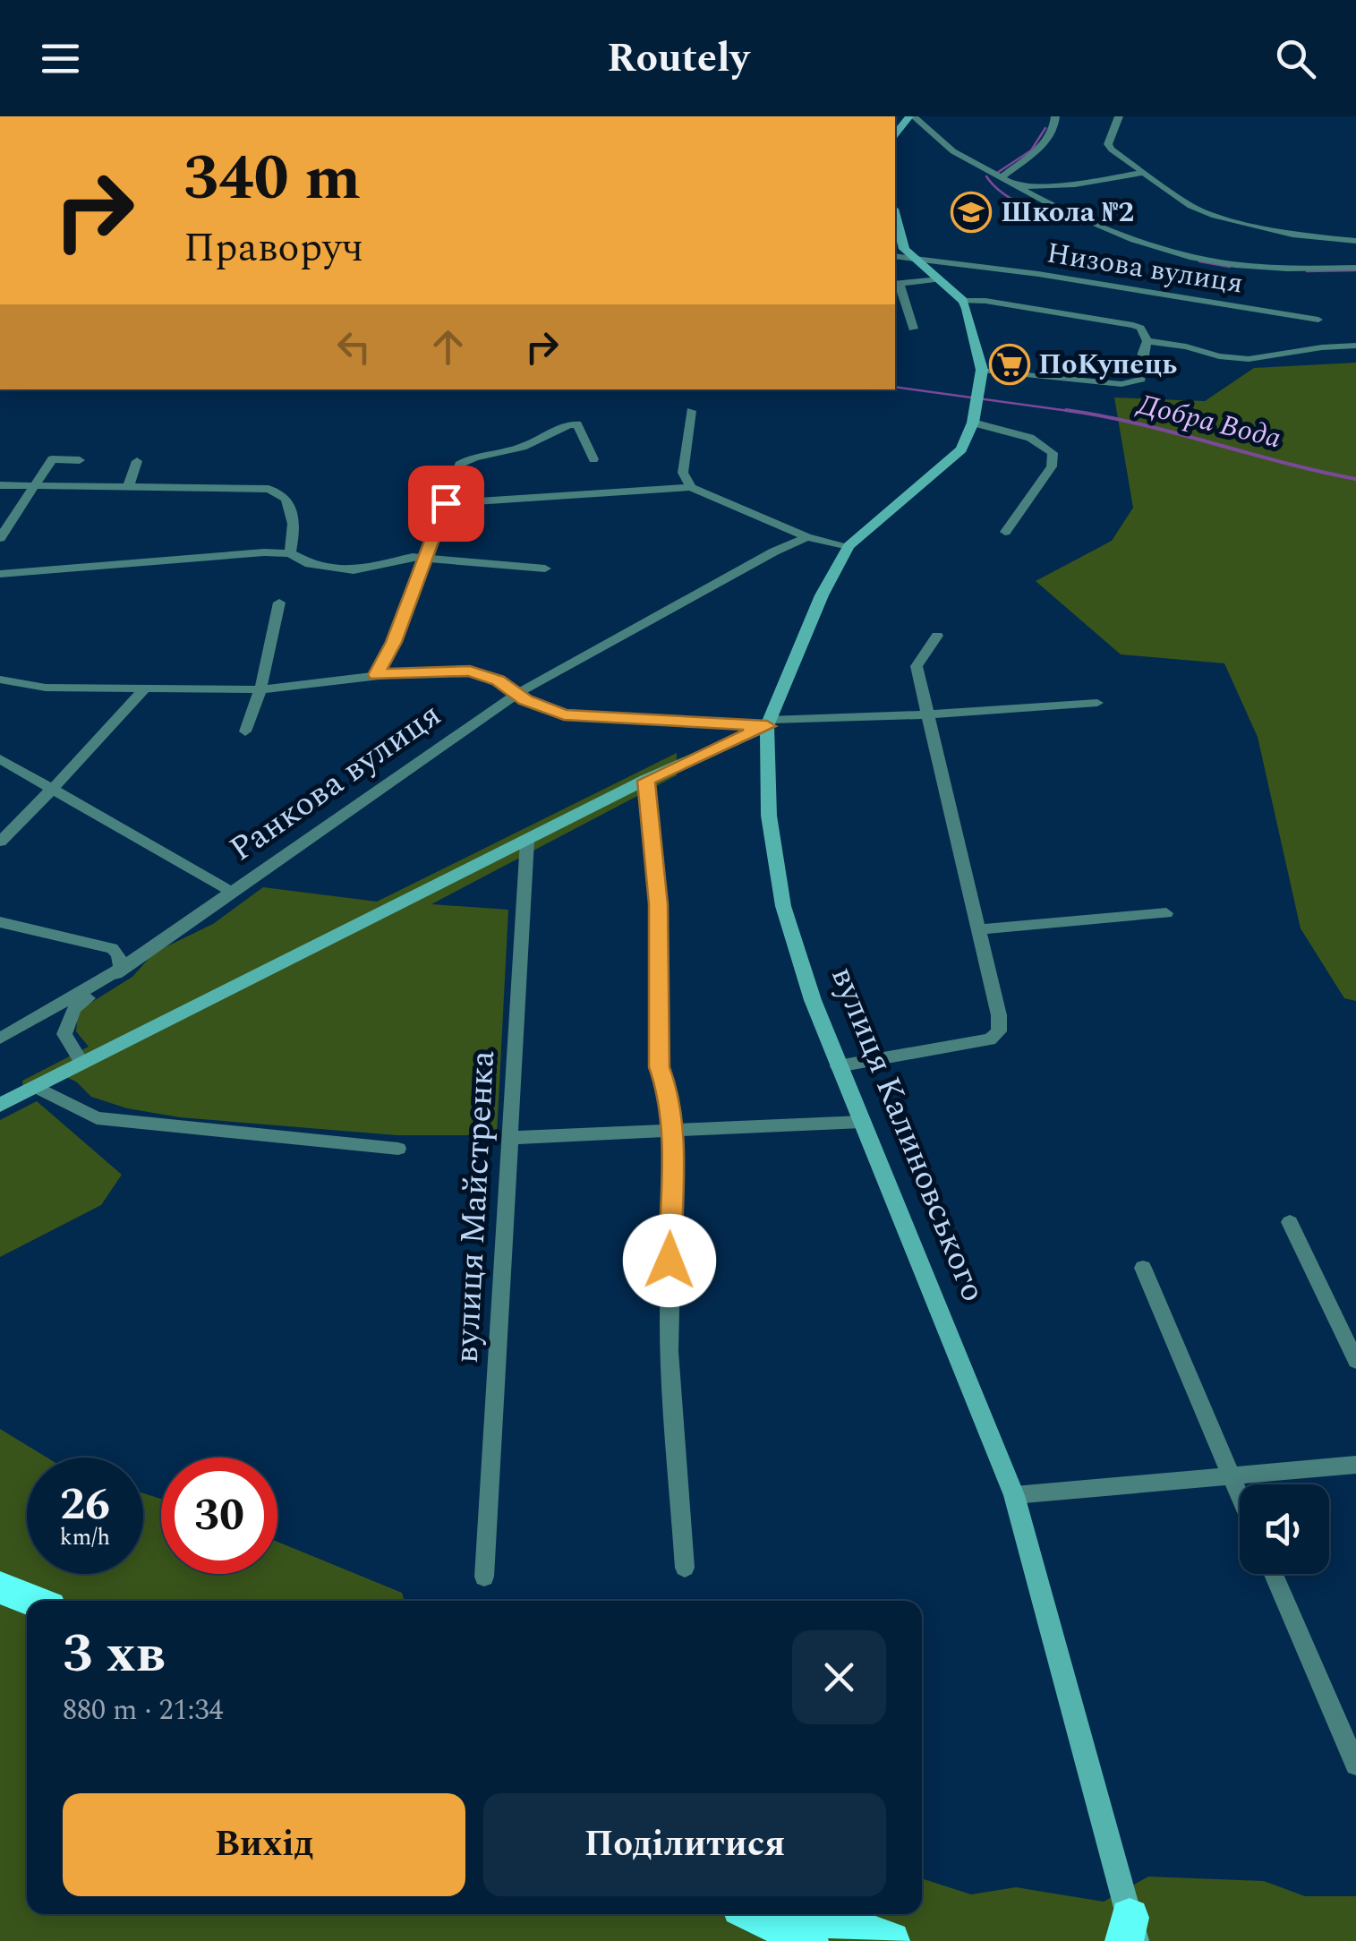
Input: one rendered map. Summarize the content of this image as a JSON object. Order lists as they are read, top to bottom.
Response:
{
  "streets": {
    "main road": ["вулиця Калиновського"],
    "street": ["Низова вулиця", "Ранкова вулиця", "вулиця Майстренка"]
  },
  "water": ["Добра Вода"],
  "places": {
    "school or university": ["Школа №2"],
    "supermarket": ["ПоКупець"]
  },
  "page": {
    "header": "Routely",
    "turn": ["340 m", "Праворуч"],
    "speed": "26 km/h",
    "limit": "30",
    "heading": ["3 хв", "880 m · 21:34"],
    "buttons": ["Вихід", "Поділитися"]
  }
}
